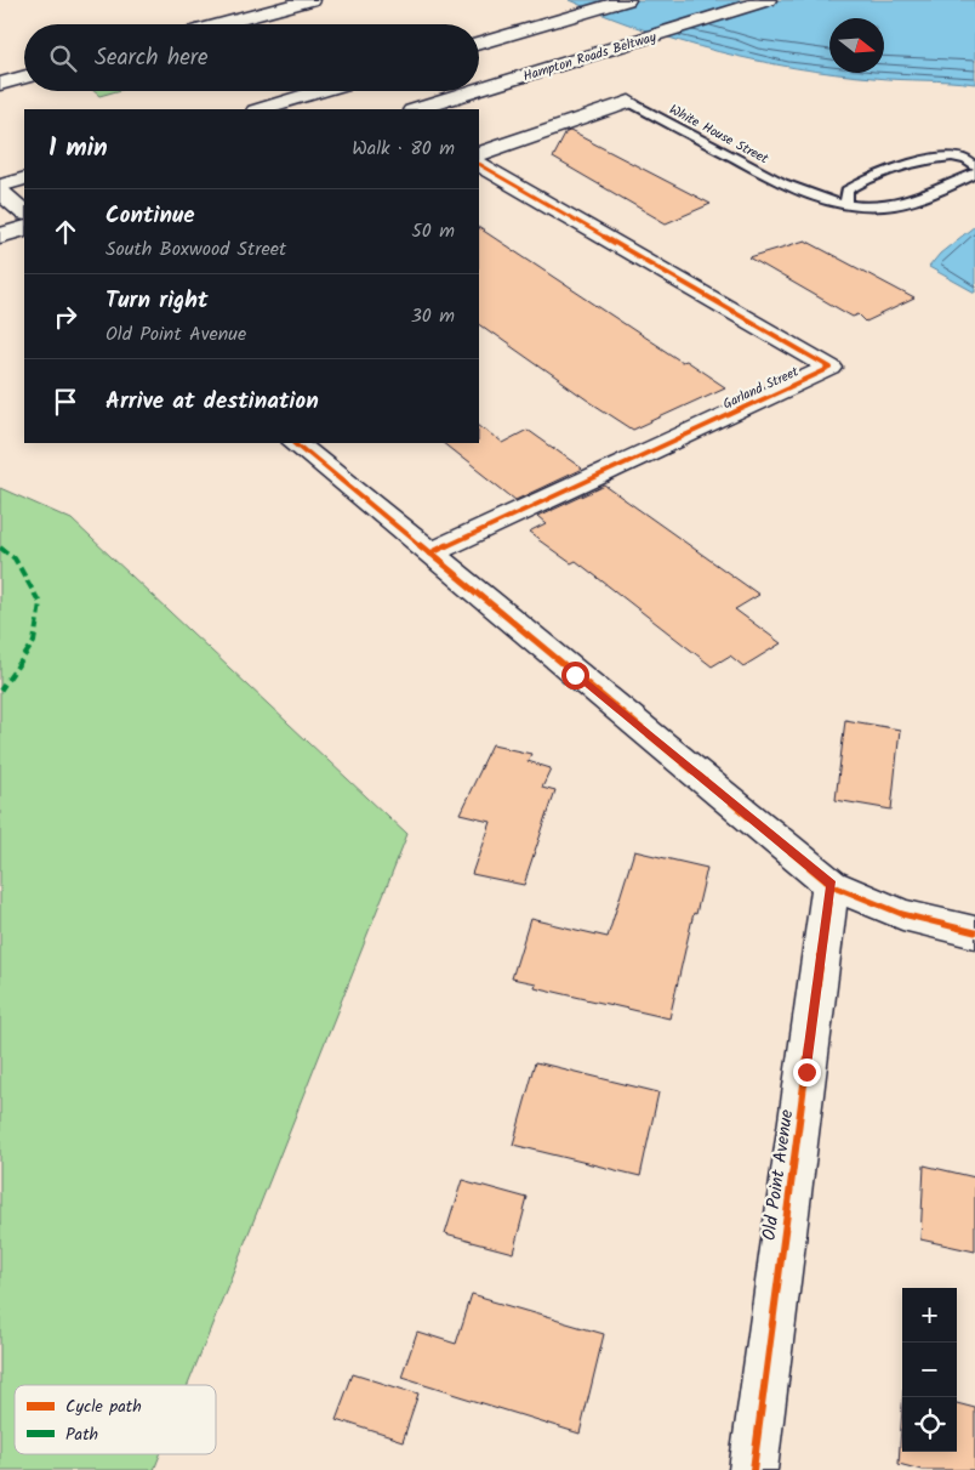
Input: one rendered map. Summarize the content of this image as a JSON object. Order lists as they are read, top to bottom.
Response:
{
  "streets": {
    "main road": ["Hampton Roads Beltway", "Garland Street", "Old Point Avenue"],
    "lane": ["White House Street"]
  },
  "legend": ["Cycle path", "Path"],
  "north": "right",
  "page": {
    "search": "Search here",
    "heading": ["1 min", "Walk · 80 m"],
    "list": [
      ["Continue", "South Boxwood Street", "50 m"],
      ["Turn right", "Old Point Avenue", "30 m"],
      "Arrive at destination"
    ],
    "map_buttons": ["+", "−"]
  }
}
